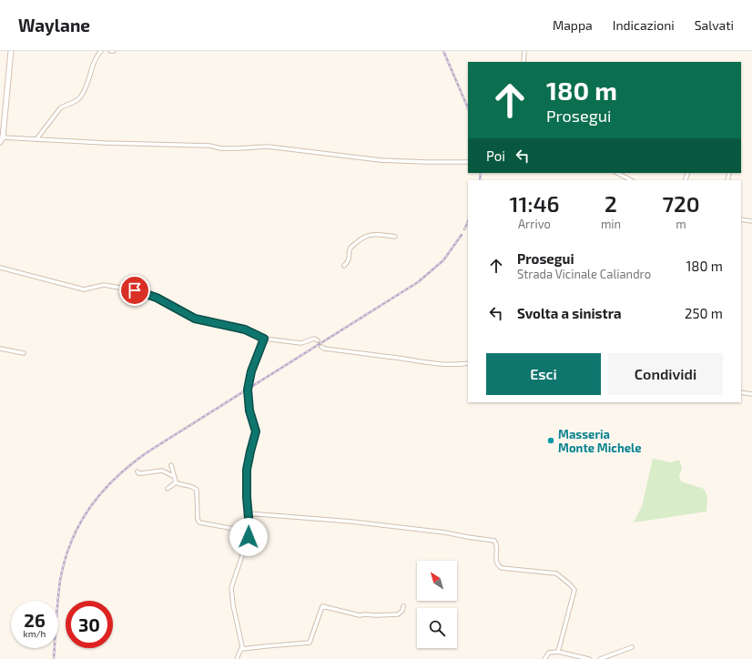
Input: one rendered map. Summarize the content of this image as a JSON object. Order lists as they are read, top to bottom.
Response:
{
  "places": ["Masseria Monte Michele"],
  "north": "top left",
  "page": {
    "header": "Waylane",
    "nav": ["Mappa", "Indicazioni", "Salvati"],
    "turn": ["180 m", "Prosegui"],
    "then": "Poi",
    "eta": [
      "11:46",
      "Arrivo",
      "2",
      "min",
      "720",
      "m"
    ],
    "list": [
      {
        "name": "Prosegui",
        "note": "Strada Vicinale Caliandro",
        "value": "180 m"
      },
      {
        "name": "Svolta a sinistra",
        "value": "250 m"
      }
    ],
    "buttons": ["Esci", "Condividi"],
    "speed": "26 km/h",
    "limit": "30"
  }
}
